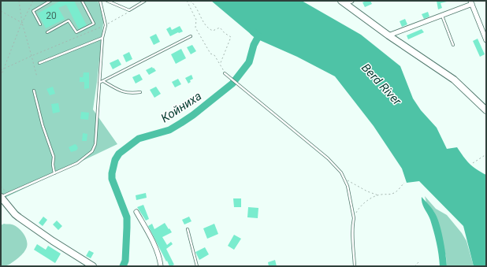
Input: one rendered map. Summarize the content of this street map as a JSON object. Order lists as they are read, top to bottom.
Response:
{
  "water": ["Berd River", "Койниха"],
  "house_numbers": ["20"]
}
